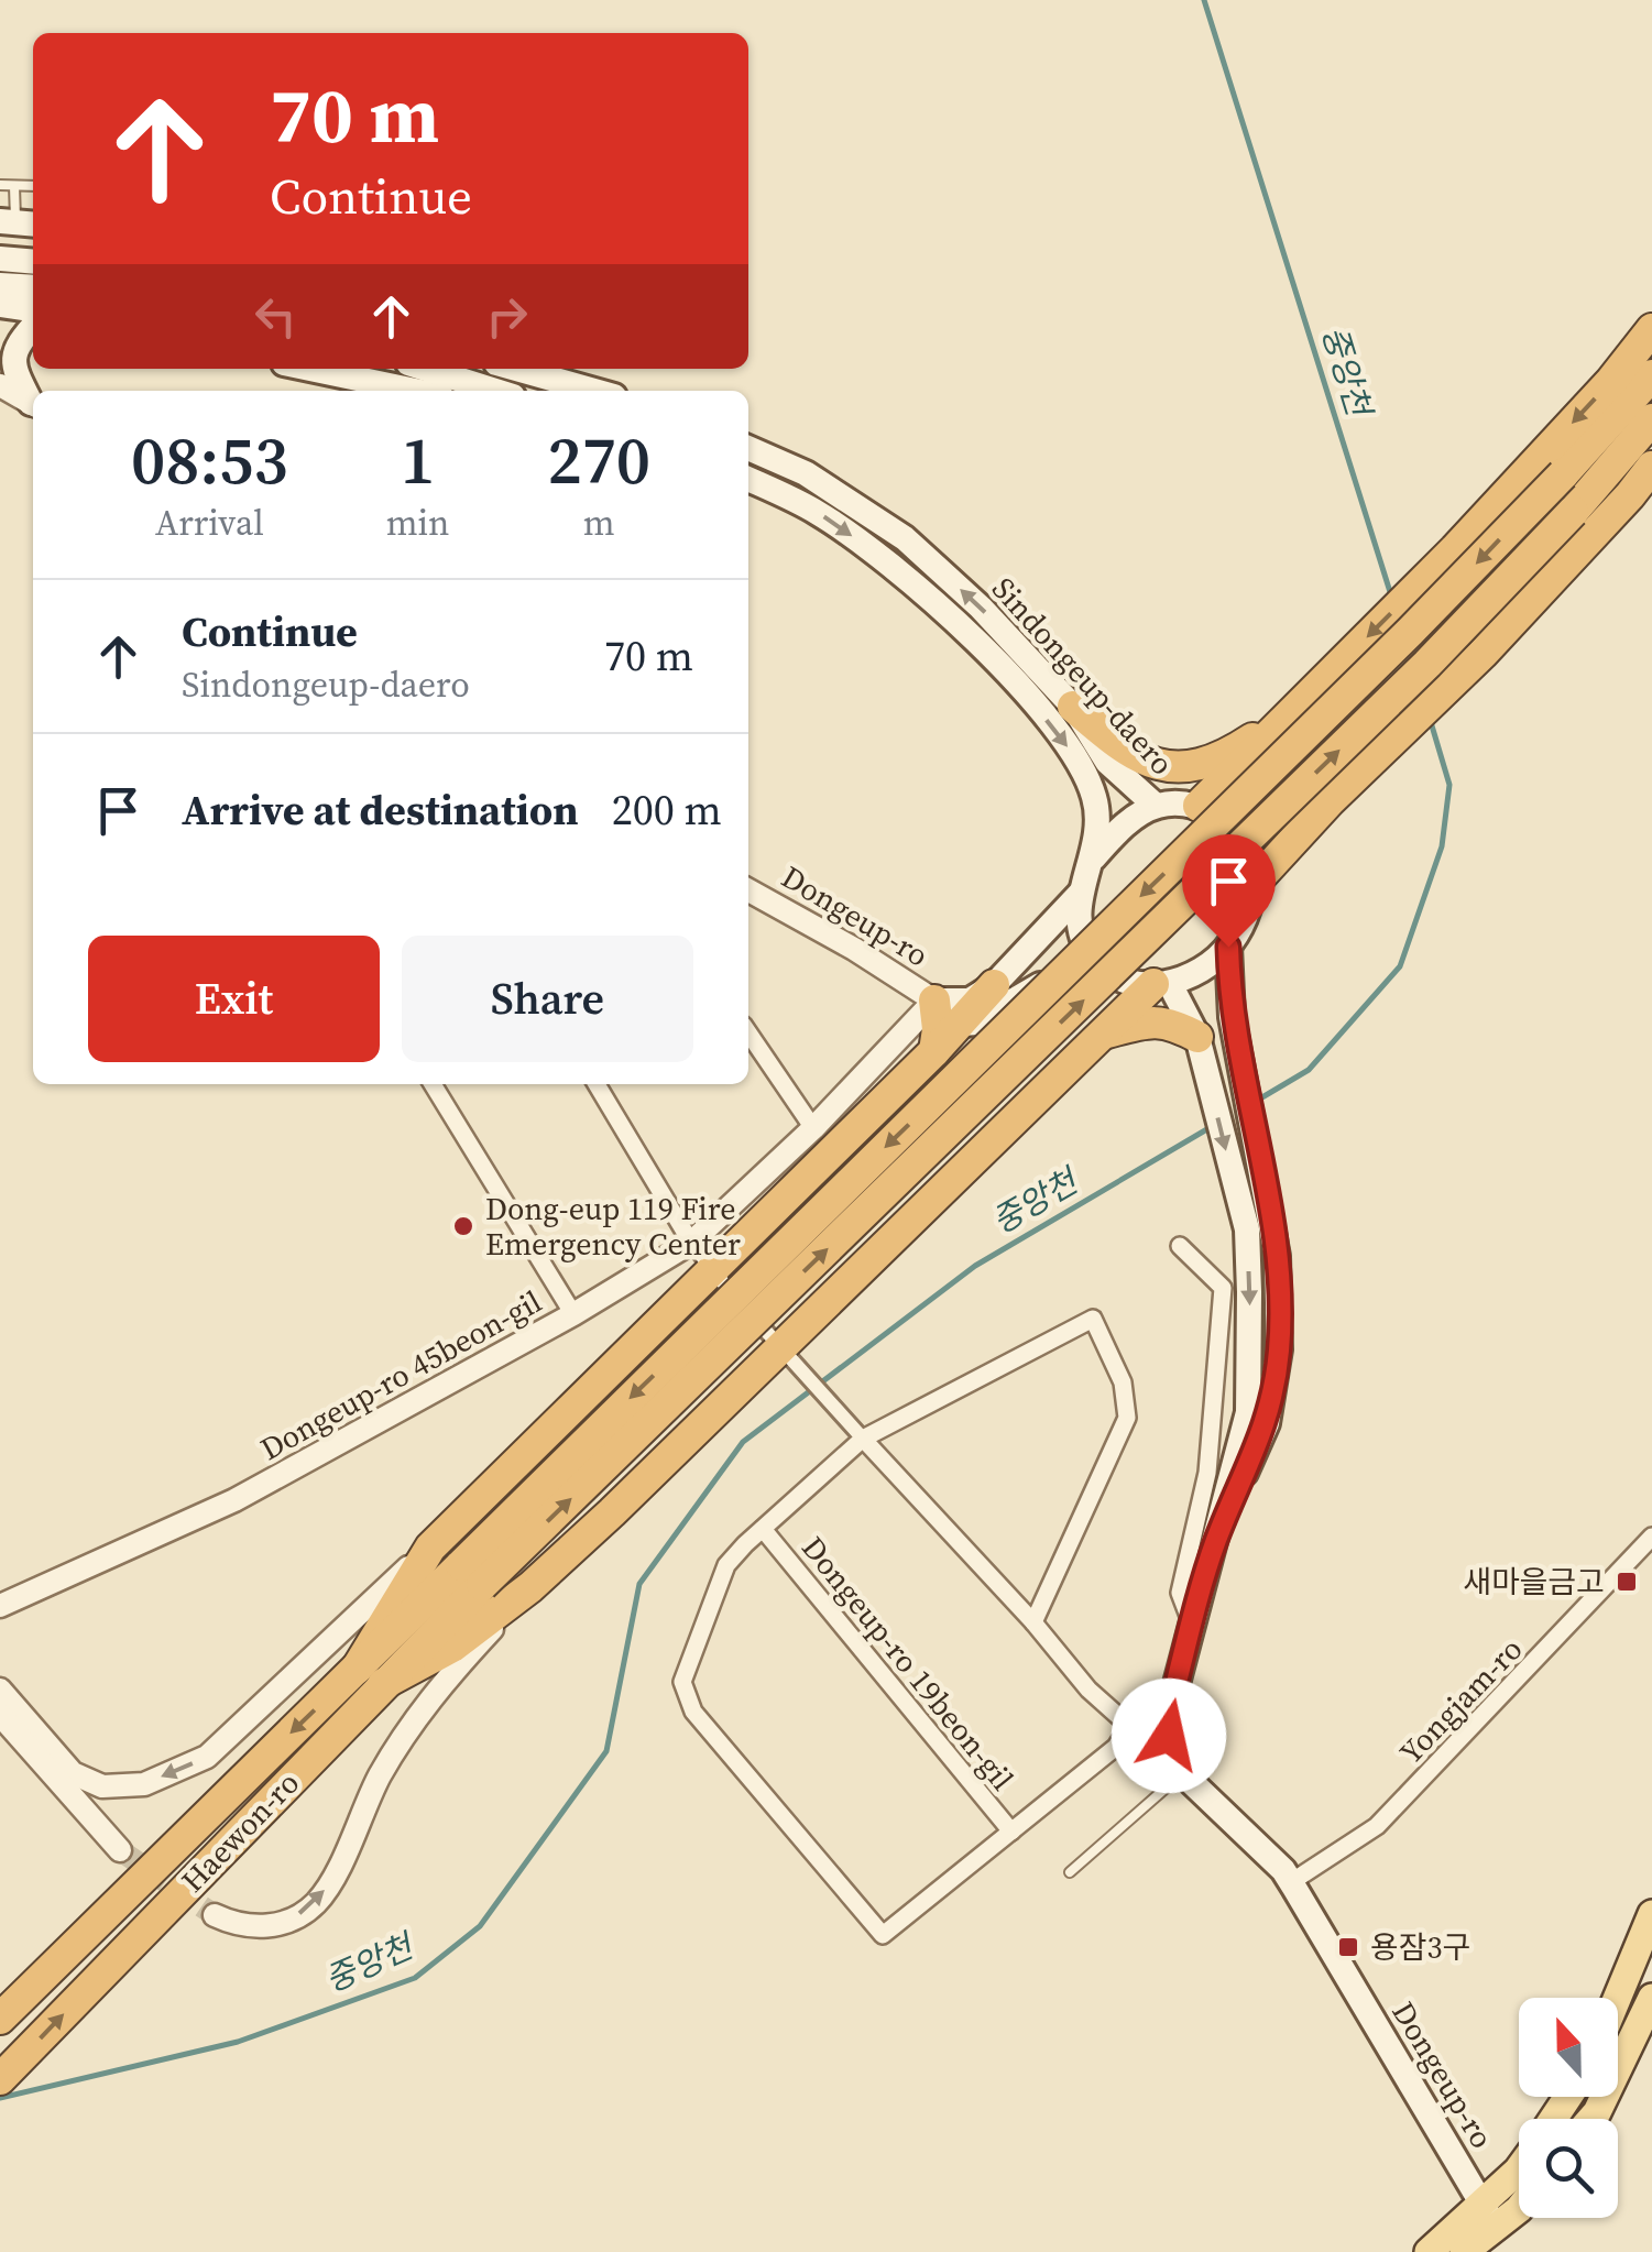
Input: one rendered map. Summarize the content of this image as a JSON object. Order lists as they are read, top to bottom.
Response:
{
  "streets": {
    "highway": ["Haewon-ro"],
    "main road": ["Sindongeup-daero", "Dongeup-ro"],
    "street": ["Dongeup-ro 45beon-gil", "Dongeup-ro 19beon-gil", "Yongjam-ro"]
  },
  "crossings": [
    ["Dongeup-ro", "Dongeup-ro 45beon-gil"],
    ["Dongeup-ro", "Yongjam-ro"]
  ],
  "water": ["중앙천"],
  "places": {
    "other": ["Dong-eup 119 Fire Emergency Center"],
    "transit": ["새마을금고", "용잠3구"]
  },
  "north": "top",
  "page": {
    "turn": ["70 m", "Continue"],
    "eta": [
      "08:53",
      "Arrival",
      "1",
      "min",
      "270",
      "m"
    ],
    "list": [
      {
        "name": "Continue",
        "note": "Sindongeup-daero",
        "value": "70 m"
      },
      {
        "name": "Arrive at destination",
        "value": "200 m"
      }
    ],
    "buttons": ["Exit", "Share"]
  }
}
